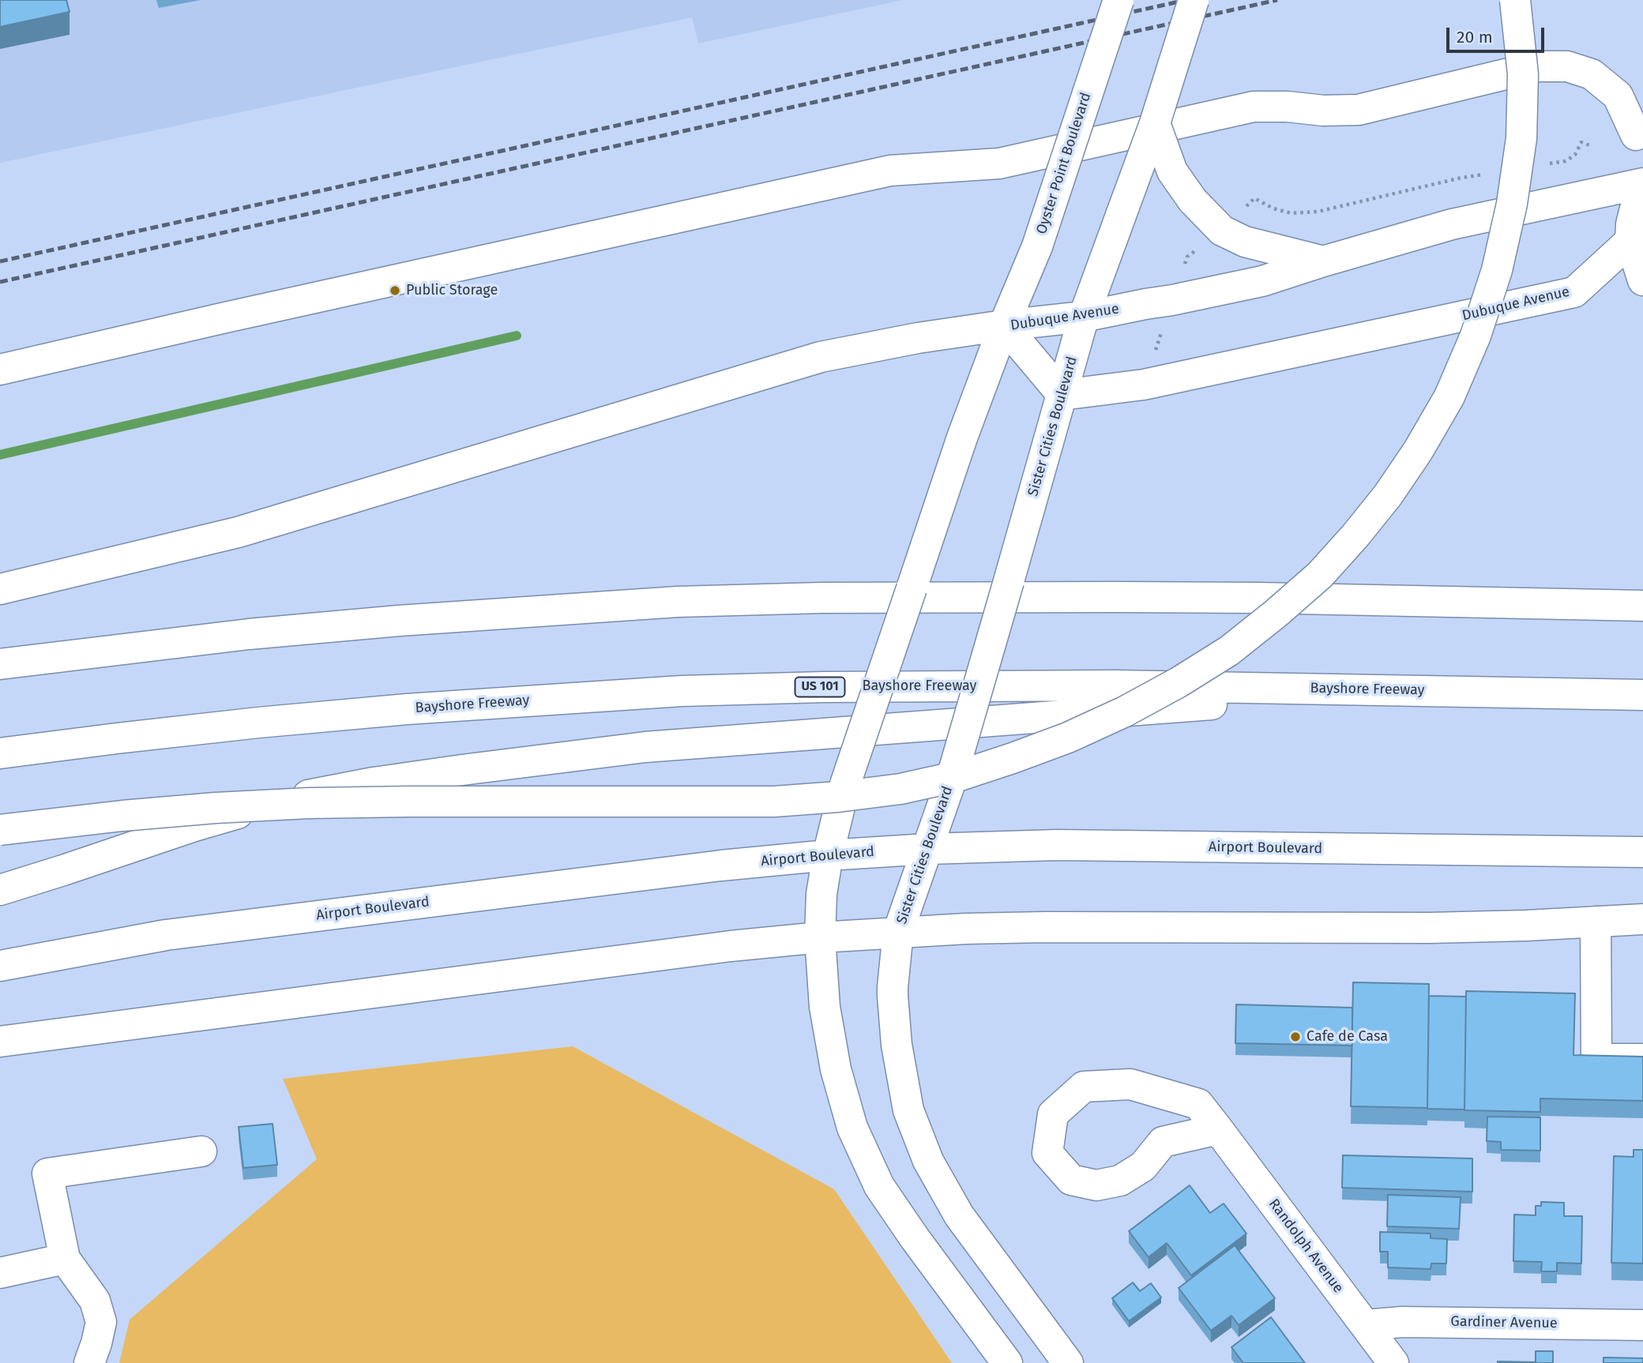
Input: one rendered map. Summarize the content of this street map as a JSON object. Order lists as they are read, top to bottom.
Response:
{
  "streets": {
    "main road": [
      "Oyster Point Boulevard",
      "Dubuque Avenue",
      "Sister Cities Boulevard",
      "Bayshore Freeway",
      "US 101",
      "Airport Boulevard",
      "Randolph Avenue",
      "Gardiner Avenue"
    ]
  },
  "crossings": [
    ["Oyster Point Boulevard", "Dubuque Avenue"],
    ["Dubuque Avenue", "Sister Cities Boulevard"],
    ["Sister Cities Boulevard", "Airport Boulevard"],
    ["Randolph Avenue", "Gardiner Avenue"]
  ],
  "places": ["Public Storage", "Cafe de Casa"],
  "scale_bar": "20 m"
}
